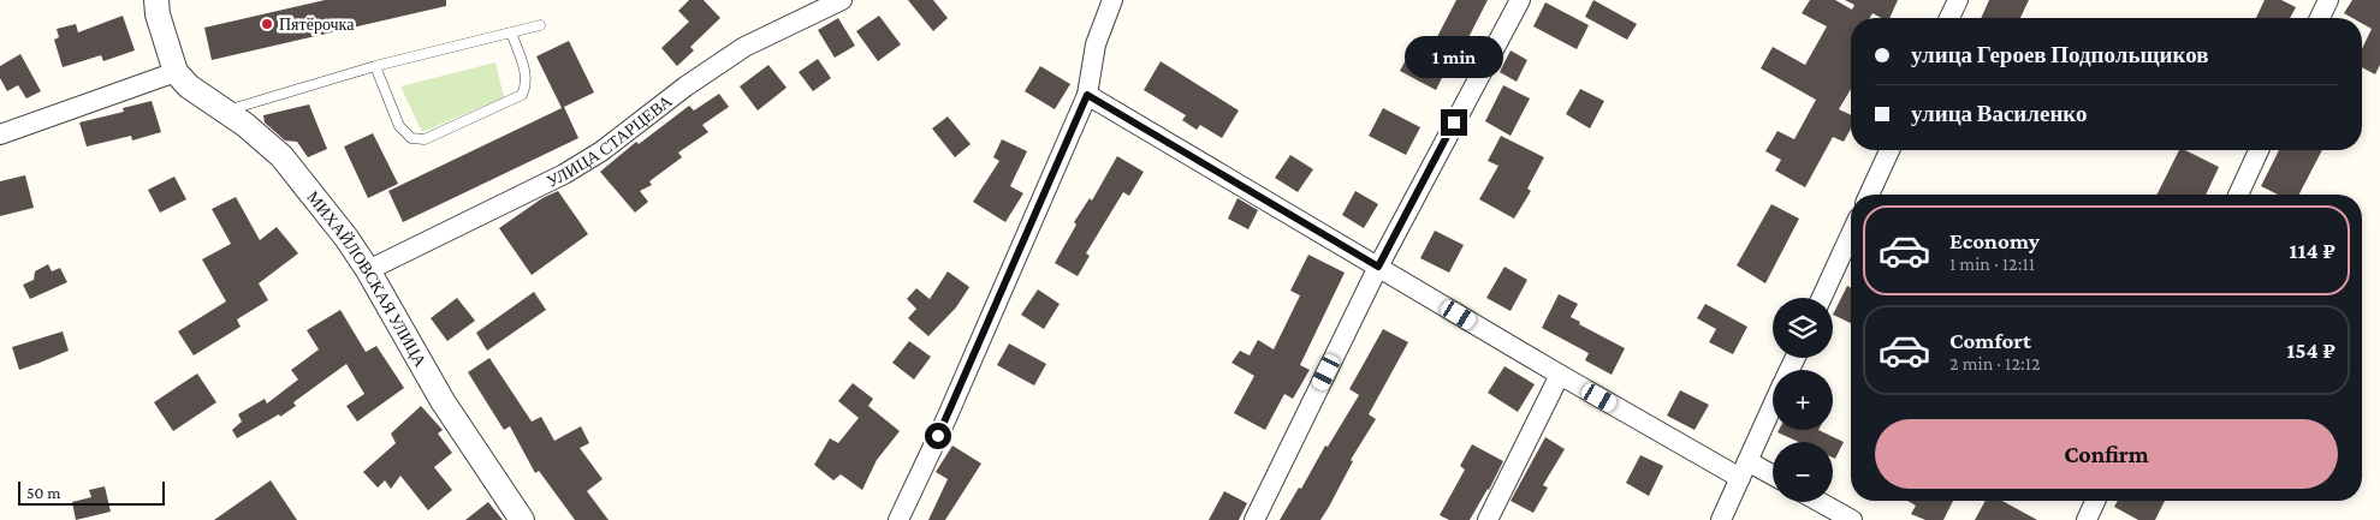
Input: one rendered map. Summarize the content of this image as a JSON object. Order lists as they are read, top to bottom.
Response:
{
  "streets": {
    "street": ["УЛИЦА СТАРЦЕВА", "МИХАЙЛОВСКАЯ УЛИЦА"]
  },
  "crossings": [
    ["УЛИЦА СТАРЦЕВА", "МИХАЙЛОВСКАЯ УЛИЦА"]
  ],
  "places": ["Пятёрочка"],
  "scale_bar": "50 m",
  "page": {
    "banner": ["улица Героев Подпольщиков", "улица Василенко"],
    "bubble": "1 min",
    "list": [
      {
        "name": "Economy",
        "note": "1 min · 12:11",
        "value": "114 ₽"
      },
      {
        "name": "Comfort",
        "note": "2 min · 12:12",
        "value": "154 ₽"
      }
    ],
    "map_buttons": ["+", "−"],
    "buttons": "Confirm",
    "scale": "50 m"
  }
}
